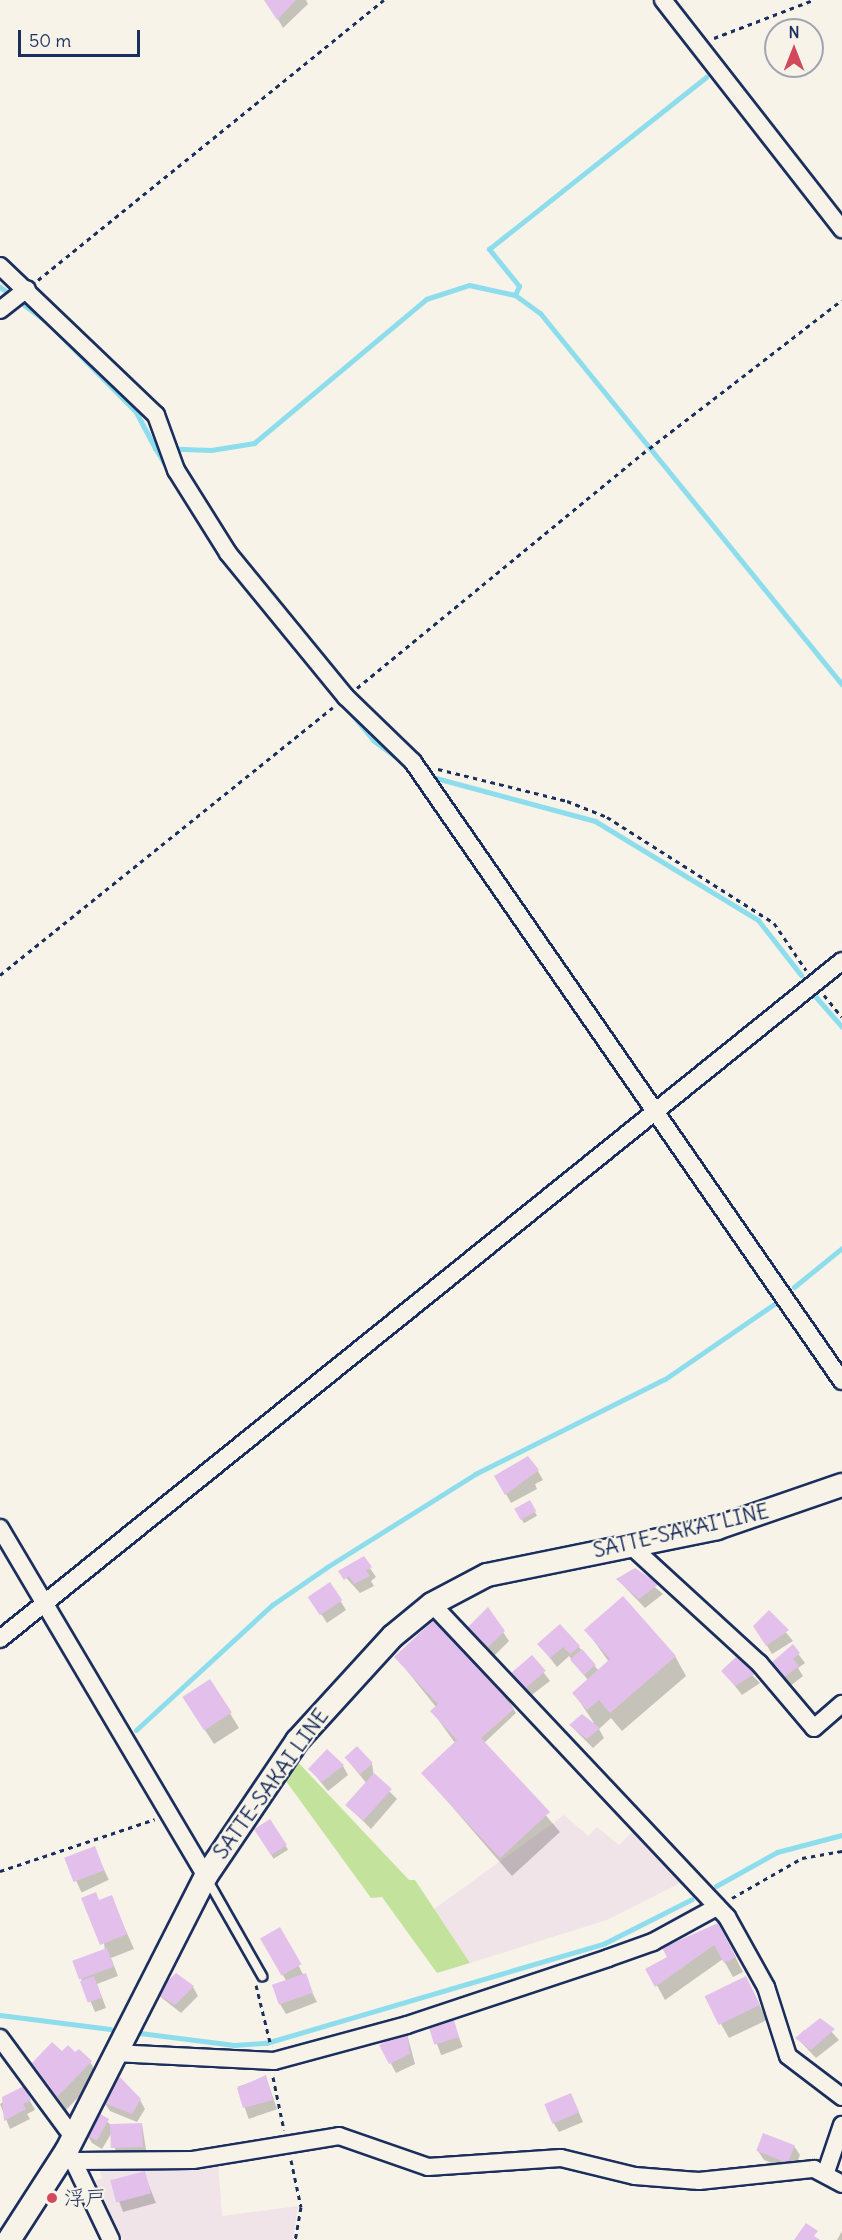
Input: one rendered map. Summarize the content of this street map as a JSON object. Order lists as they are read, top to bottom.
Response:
{
  "streets": {
    "main road": ["SATTE-SAKAI LINE"]
  },
  "places": ["浮戸"],
  "scale_bar": "50 m",
  "north": "top"
}
